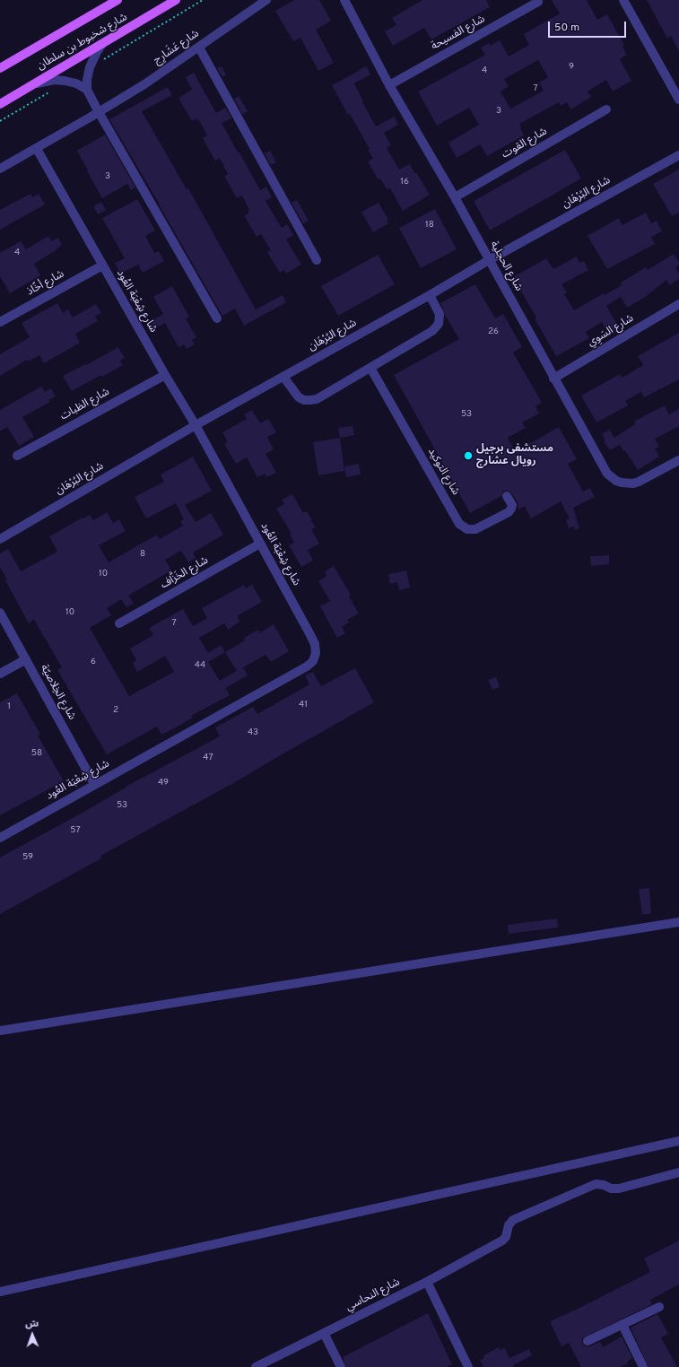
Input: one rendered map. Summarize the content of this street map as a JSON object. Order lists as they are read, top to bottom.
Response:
{
  "streets": {
    "main road": ["شارع شخبوط بن سلطان"],
    "street": [
      "شارع الفسيحة",
      "شارع عَشَارِج",
      "شارع القوت",
      "شارع البُرْهَان",
      "شارع الحجلية",
      "شارع أخّاذ",
      "شارع شِعْبَة العُود",
      "شارع السَوِي",
      "شارع الظبات",
      "شارع التوكيد",
      "شارع الخَزَّاف",
      "شارع الخِلاصيّة",
      "شارع النحاسي"
    ]
  },
  "crossings": [
    ["شارع الفسيحة", "شارع الحجلية"],
    ["شارع عَشَارِج", "شارع شِعْبَة العُود"],
    ["شارع القوت", "شارع الحجلية"],
    ["شارع البُرْهَان", "شارع الحجلية"],
    ["شارع البُرْهَان", "شارع شِعْبَة العُود"],
    ["شارع الحجلية", "شارع السَوِي"],
    ["شارع أخّاذ", "شارع شِعْبَة العُود"],
    ["شارع شِعْبَة العُود", "شارع الظبات"],
    ["شارع شِعْبَة العُود", "شارع الخَزَّاف"],
    ["شارع شِعْبَة العُود", "شارع الخِلاصيّة"]
  ],
  "places": ["مستشفى برجيل رويال عشارج"],
  "house_numbers": [
    "9",
    "4",
    "7",
    "3",
    "3",
    "16",
    "18",
    "4",
    "26",
    "53",
    "8",
    "10",
    "10",
    "7",
    "6",
    "44",
    "41",
    "1",
    "2",
    "43",
    "58",
    "47",
    "49",
    "53",
    "57",
    "59"
  ],
  "scale_bar": "50 m",
  "north": "top"
}
